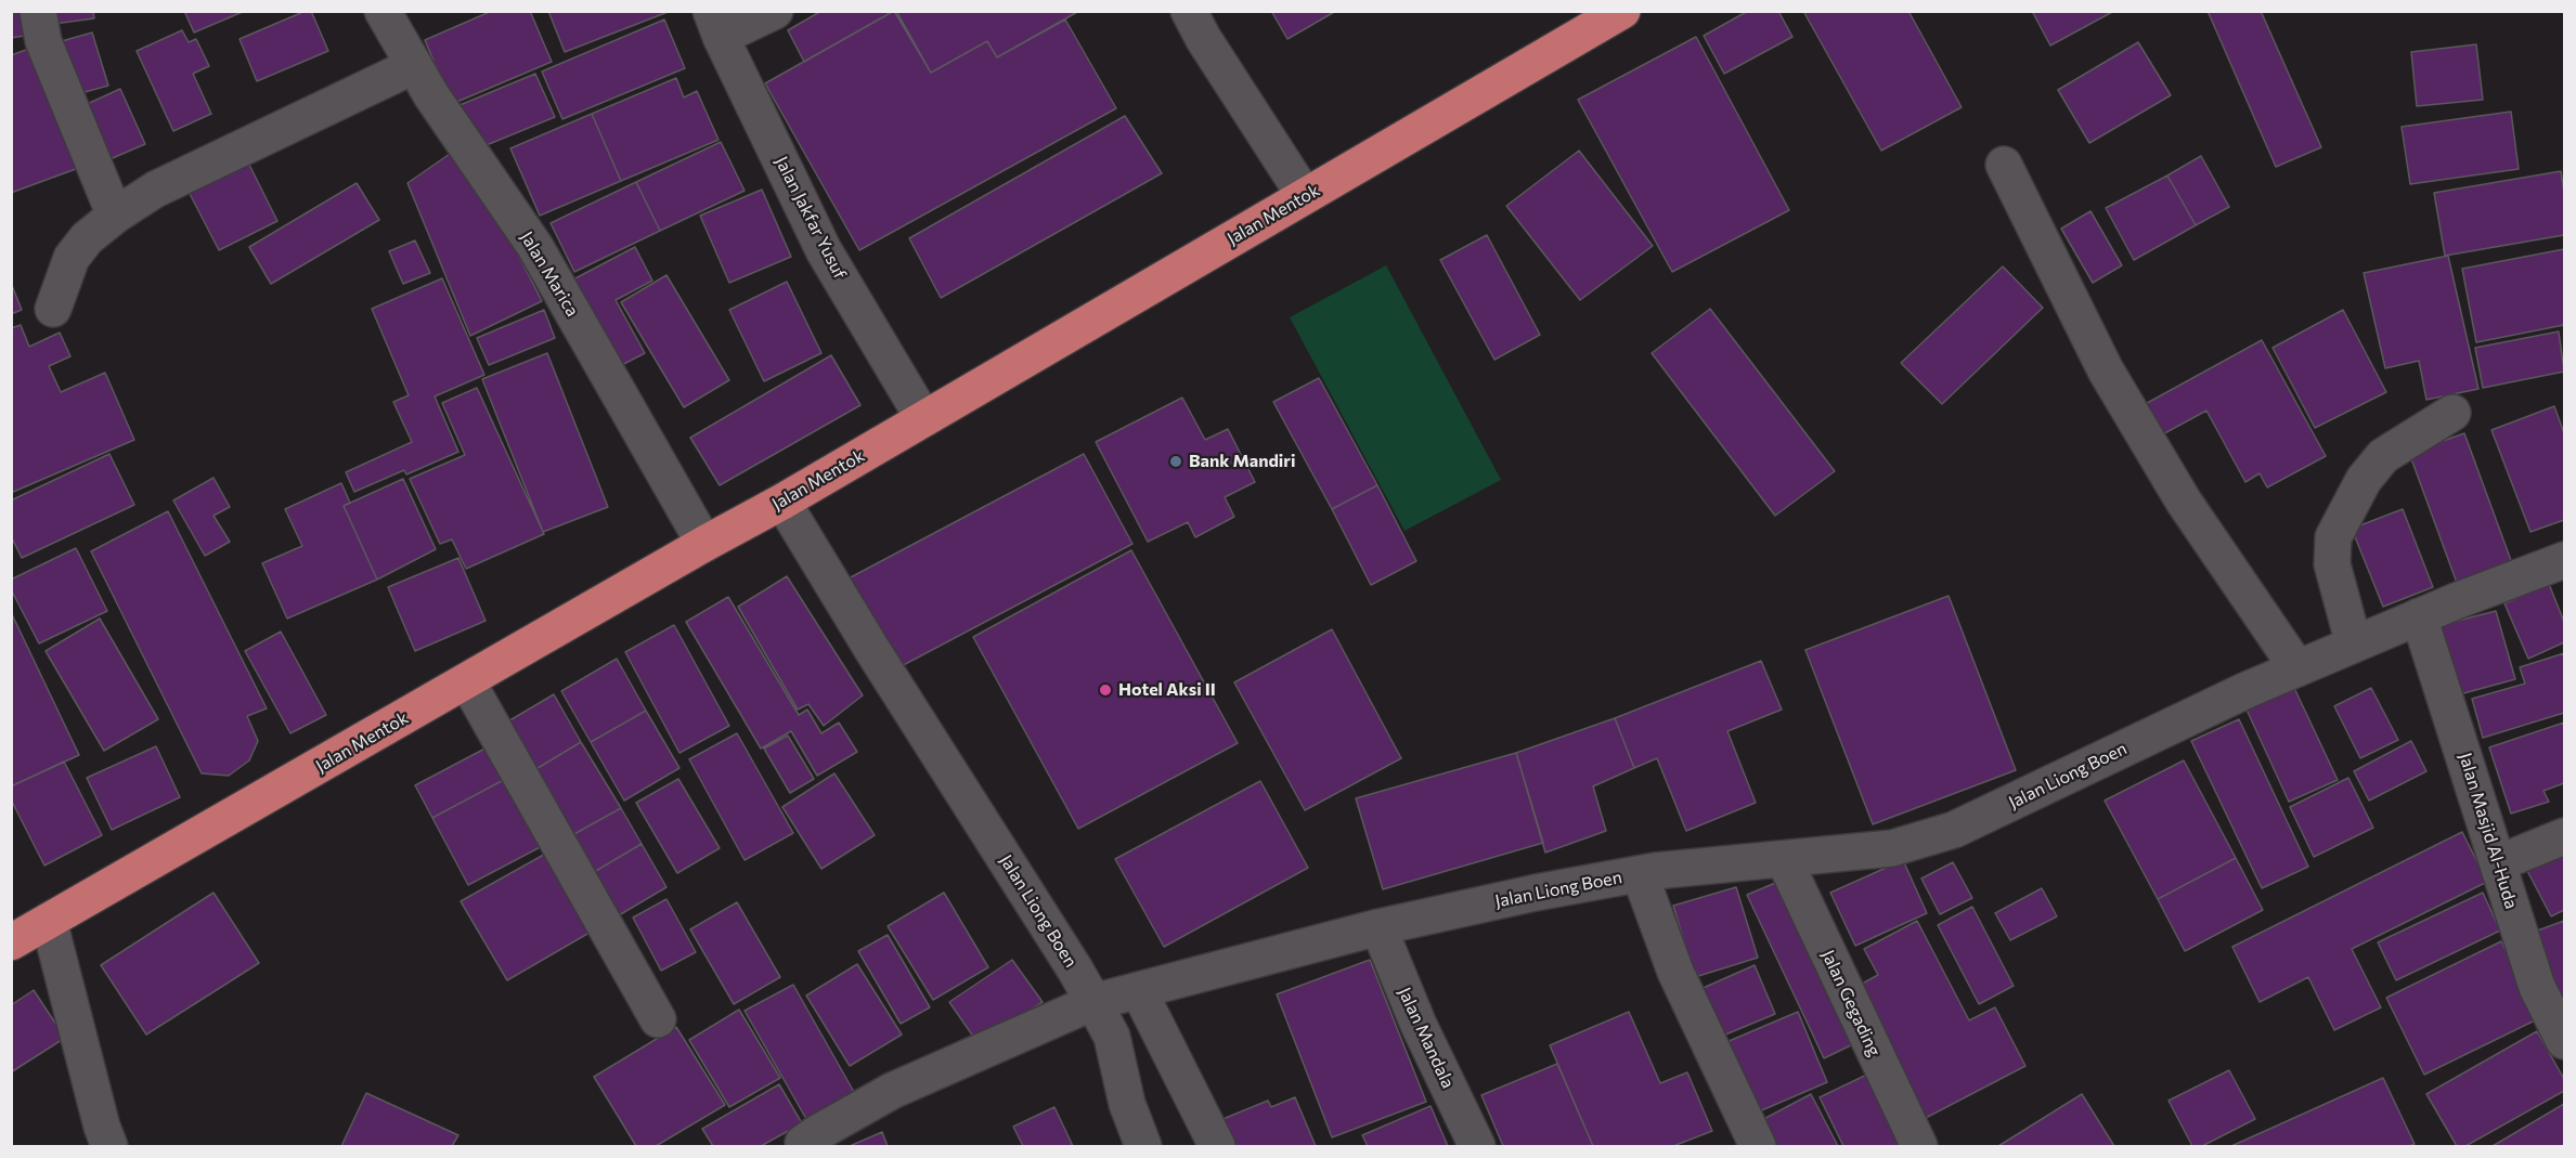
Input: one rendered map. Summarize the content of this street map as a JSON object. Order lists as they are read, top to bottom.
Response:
{
  "streets": {
    "highway": ["Jalan Mentok"],
    "street": [
      "Jalan Jakfar Yusuf",
      "Jalan Marica",
      "Jalan Liong Boen",
      "Jalan Masjid Al-Huda",
      "Jalan Gegading",
      "Jalan Mandala"
    ]
  },
  "crossings": [
    ["Jalan Mentok", "Jalan Jakfar Yusuf"],
    ["Jalan Mentok", "Jalan Marica"],
    ["Jalan Mentok", "Jalan Liong Boen"],
    ["Jalan Liong Boen", "Jalan Masjid Al-Huda"],
    ["Jalan Liong Boen", "Jalan Gegading"],
    ["Jalan Liong Boen", "Jalan Mandala"]
  ],
  "places": ["Bank Mandiri", "Hotel Aksi II"]
}
